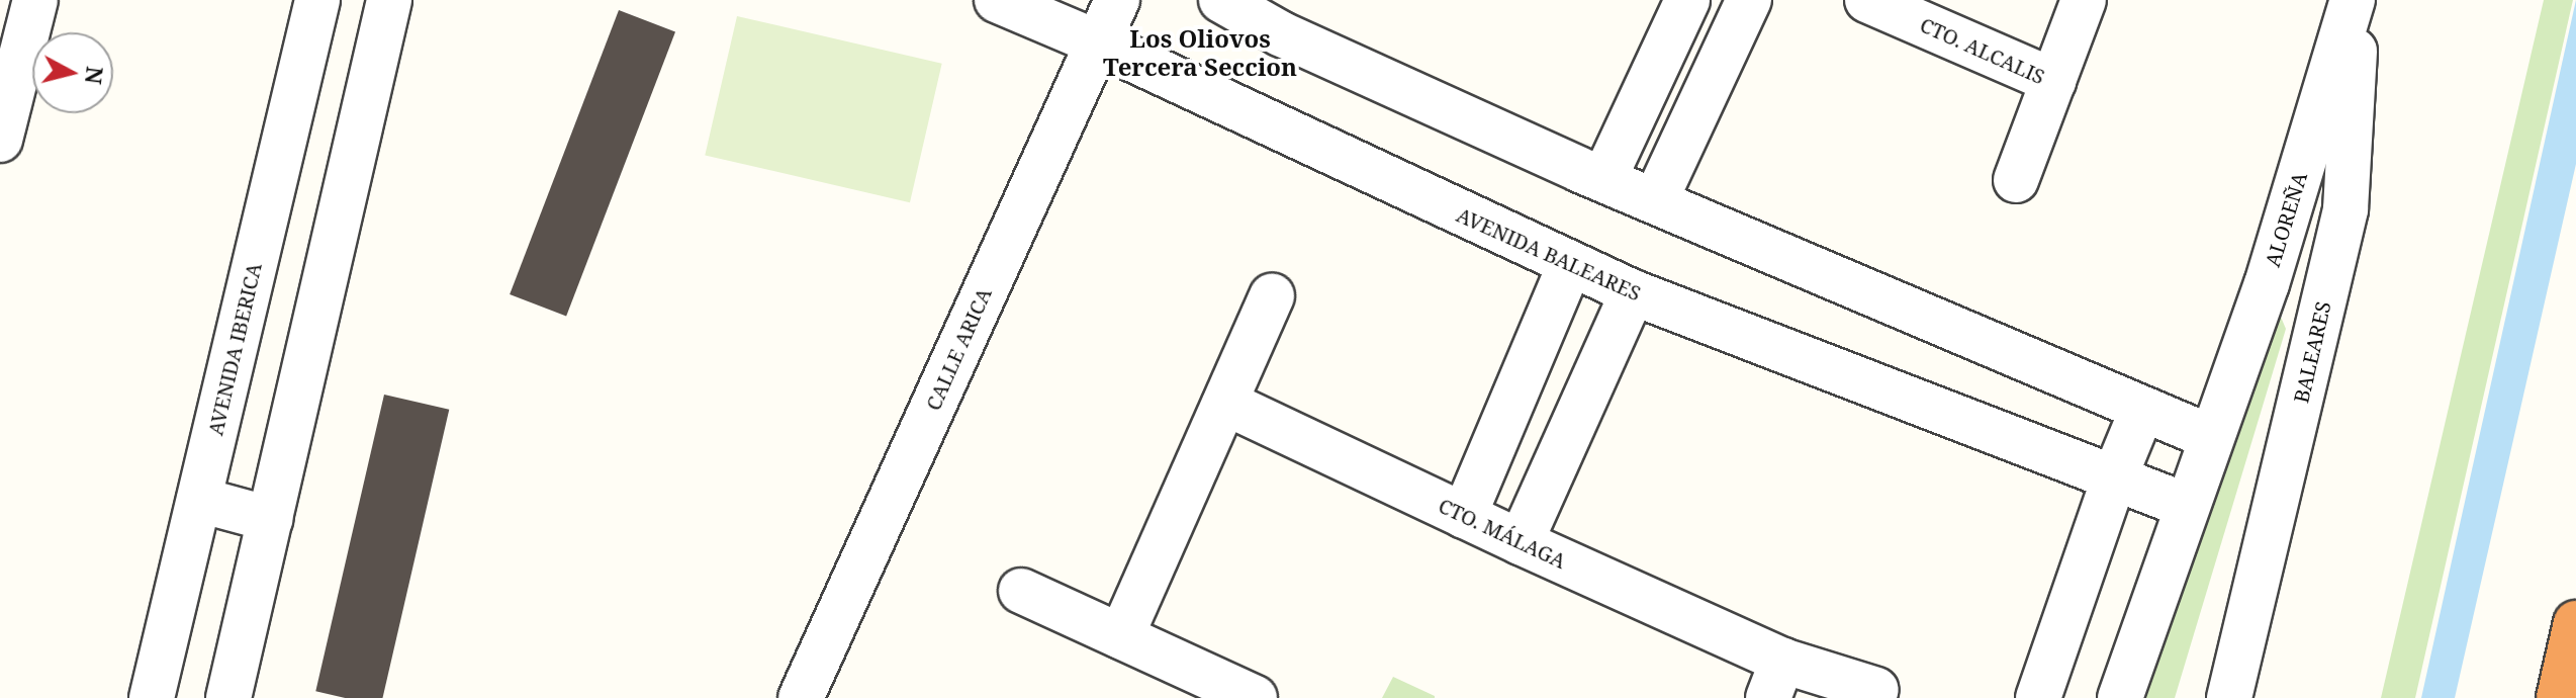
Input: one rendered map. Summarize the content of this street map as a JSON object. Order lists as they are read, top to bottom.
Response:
{
  "streets": {
    "street": [
      "CTO. ALCALIS",
      "ALOREÑA",
      "AVENIDA BALEARES",
      "AVENIDA IBERICA",
      "CALLE ARICA",
      "BALEARES",
      "CTO. MÁLAGA"
    ]
  },
  "crossings": [
    ["ALOREÑA", "BALEARES"],
    ["AVENIDA BALEARES", "CALLE ARICA"]
  ],
  "districts": ["Los Oliovos Tercera Seccion"],
  "north": "right"
}
